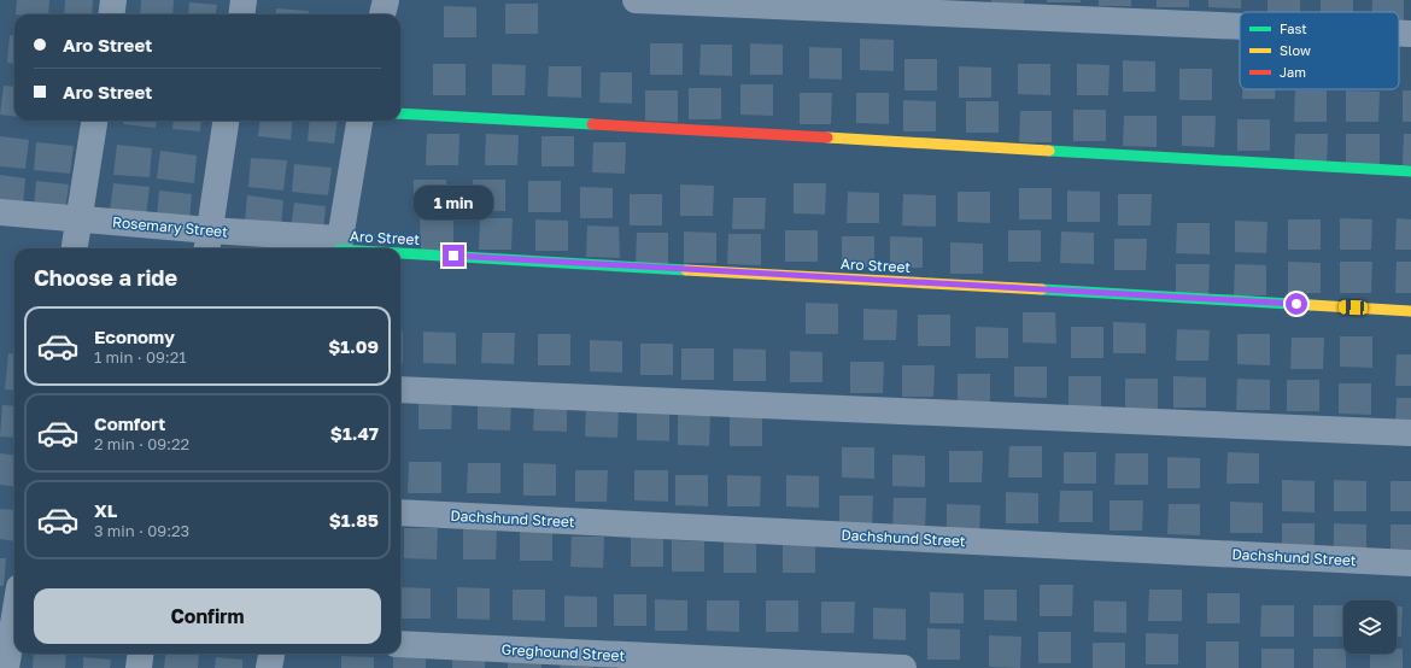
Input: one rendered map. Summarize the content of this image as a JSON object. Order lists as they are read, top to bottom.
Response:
{
  "streets": {
    "street": [
      "Rosemary Street",
      "Aro Street",
      "Dachshund Street",
      "Greghound Street"
    ]
  },
  "crossings": [
    ["Rosemary Street", "Aro Street"]
  ],
  "legend": ["Fast", "Slow", "Jam"],
  "page": {
    "banner": ["Aro Street", "Aro Street"],
    "bubble": "1 min",
    "heading": "Choose a ride",
    "list": [
      {
        "name": "Economy",
        "note": "1 min · 09:21",
        "value": "$1.09"
      },
      {
        "name": "Comfort",
        "note": "2 min · 09:22",
        "value": "$1.47"
      },
      {
        "name": "XL",
        "note": "3 min · 09:23",
        "value": "$1.85"
      }
    ],
    "buttons": "Confirm"
  }
}
